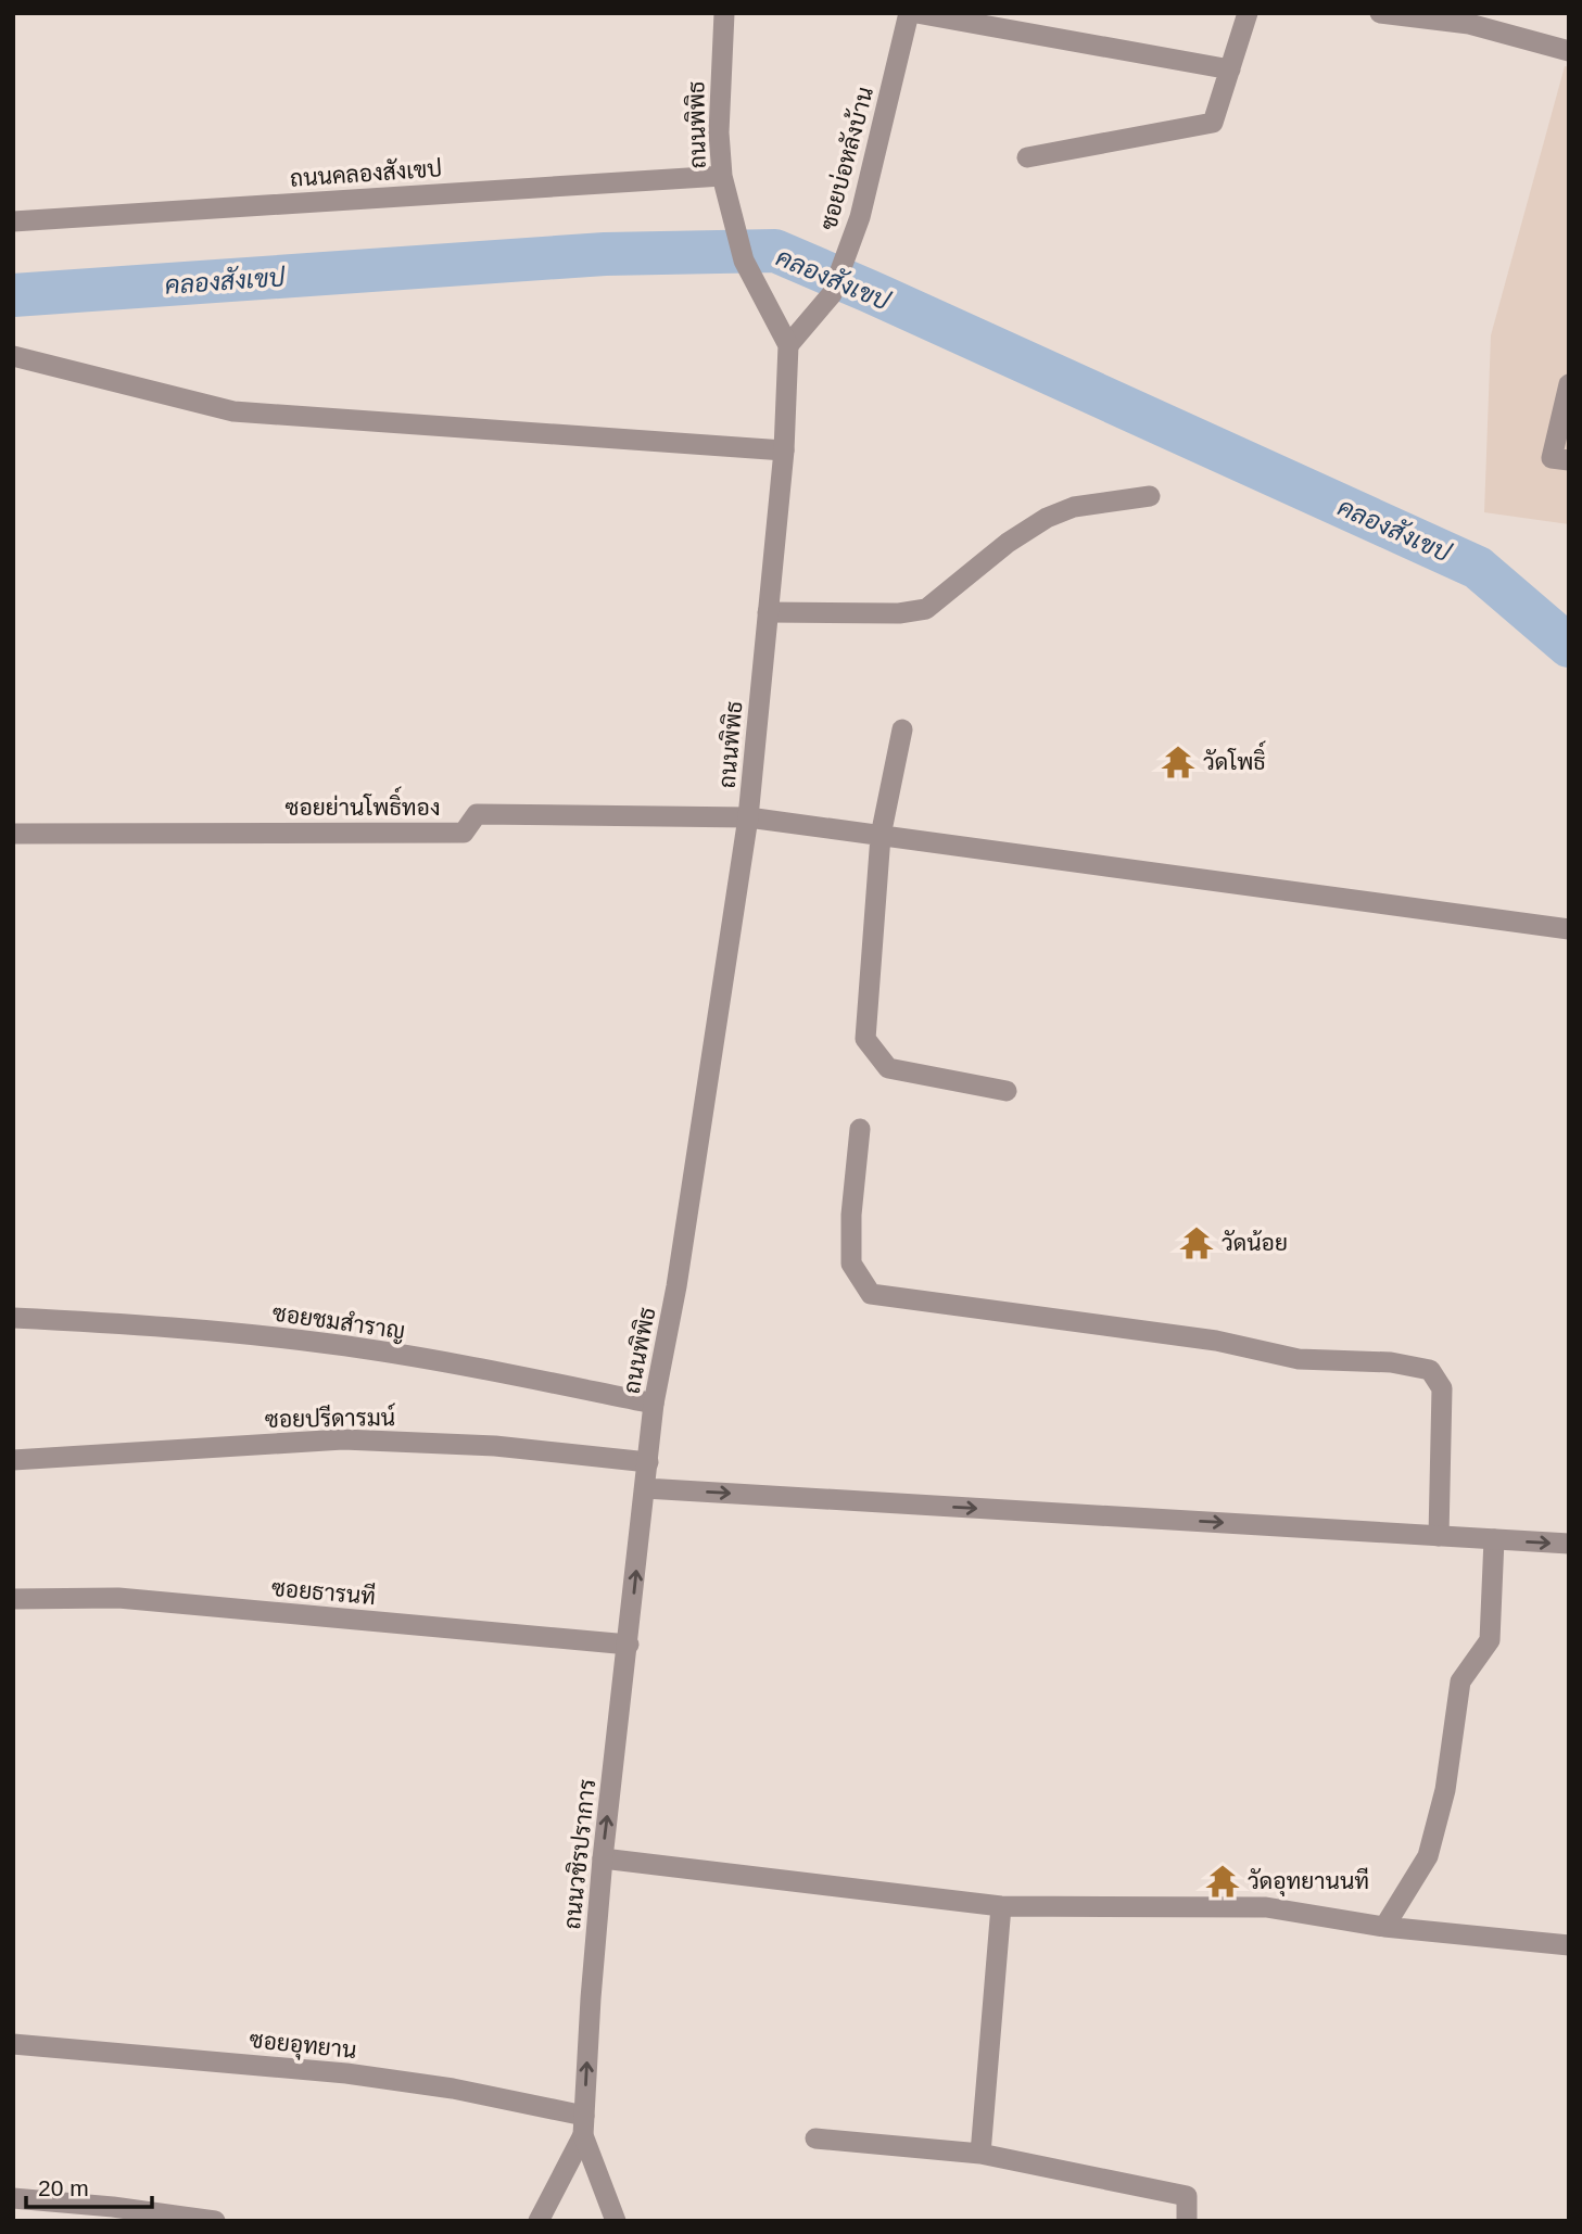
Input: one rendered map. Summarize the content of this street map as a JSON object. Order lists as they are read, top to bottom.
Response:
{
  "streets": {
    "street": [
      "ถนนพิพิธ",
      "ซอยบ่อหลังบ้าน",
      "ถนนคลองสังเขป",
      "ซอยย่านโพธิ์ทอง",
      "ซอยชมสำราญ",
      "ซอยปรีดารมน์",
      "ซอยธารนที",
      "ถนนวชิรปราการ",
      "ซอยอุทยาน"
    ]
  },
  "crossings": [
    ["ถนนพิพิธ", "ซอยบ่อหลังบ้าน"],
    ["ถนนพิพิธ", "ถนนคลองสังเขป"],
    ["ถนนพิพิธ", "ซอยย่านโพธิ์ทอง"],
    ["ถนนพิพิธ", "ซอยชมสำราญ"],
    ["ถนนพิพิธ", "ซอยปรีดารมน์"],
    ["ถนนพิพิธ", "ถนนวชิรปราการ"],
    ["ซอยธารนที", "ถนนวชิรปราการ"],
    ["ถนนวชิรปราการ", "ซอยอุทยาน"]
  ],
  "one_way": ["ถนนวชิรปราการ"],
  "water": ["คลองสังเขป"],
  "places": {
    "temple": ["วัดโพธิ์", "วัดน้อย", "วัดอุทยานนที"]
  },
  "scale_bar": "20 m"
}
